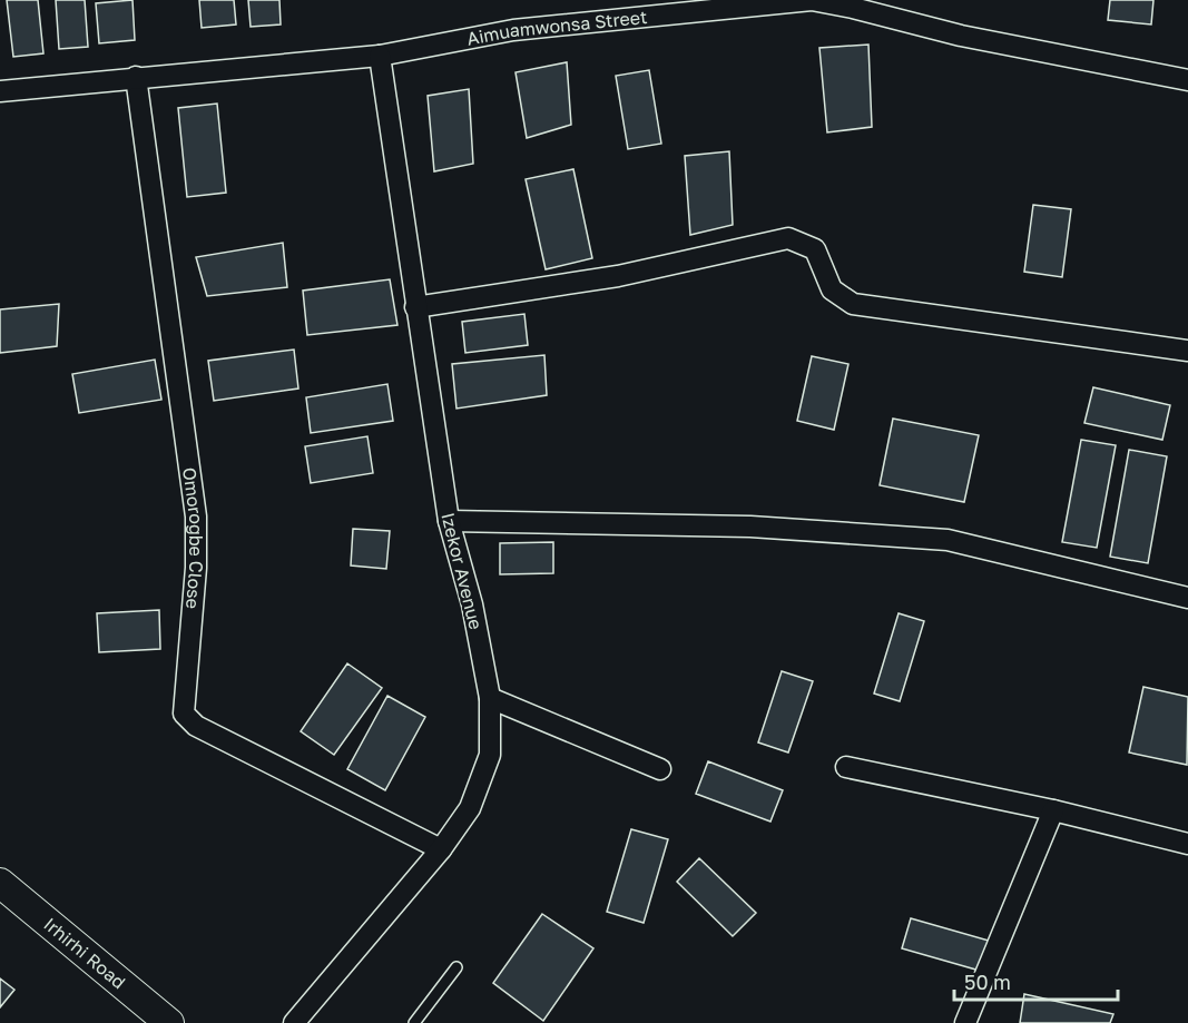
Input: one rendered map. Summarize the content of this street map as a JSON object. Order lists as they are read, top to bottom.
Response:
{
  "streets": {
    "street": [
      "Aimuamwonsa Street",
      "Omorogbe Close",
      "Izekor Avenue",
      "Irhirhi Road"
    ]
  },
  "crossings": [
    ["Aimuamwonsa Street", "Omorogbe Close"],
    ["Aimuamwonsa Street", "Izekor Avenue"],
    ["Omorogbe Close", "Izekor Avenue"]
  ],
  "scale_bar": "50 m"
}
